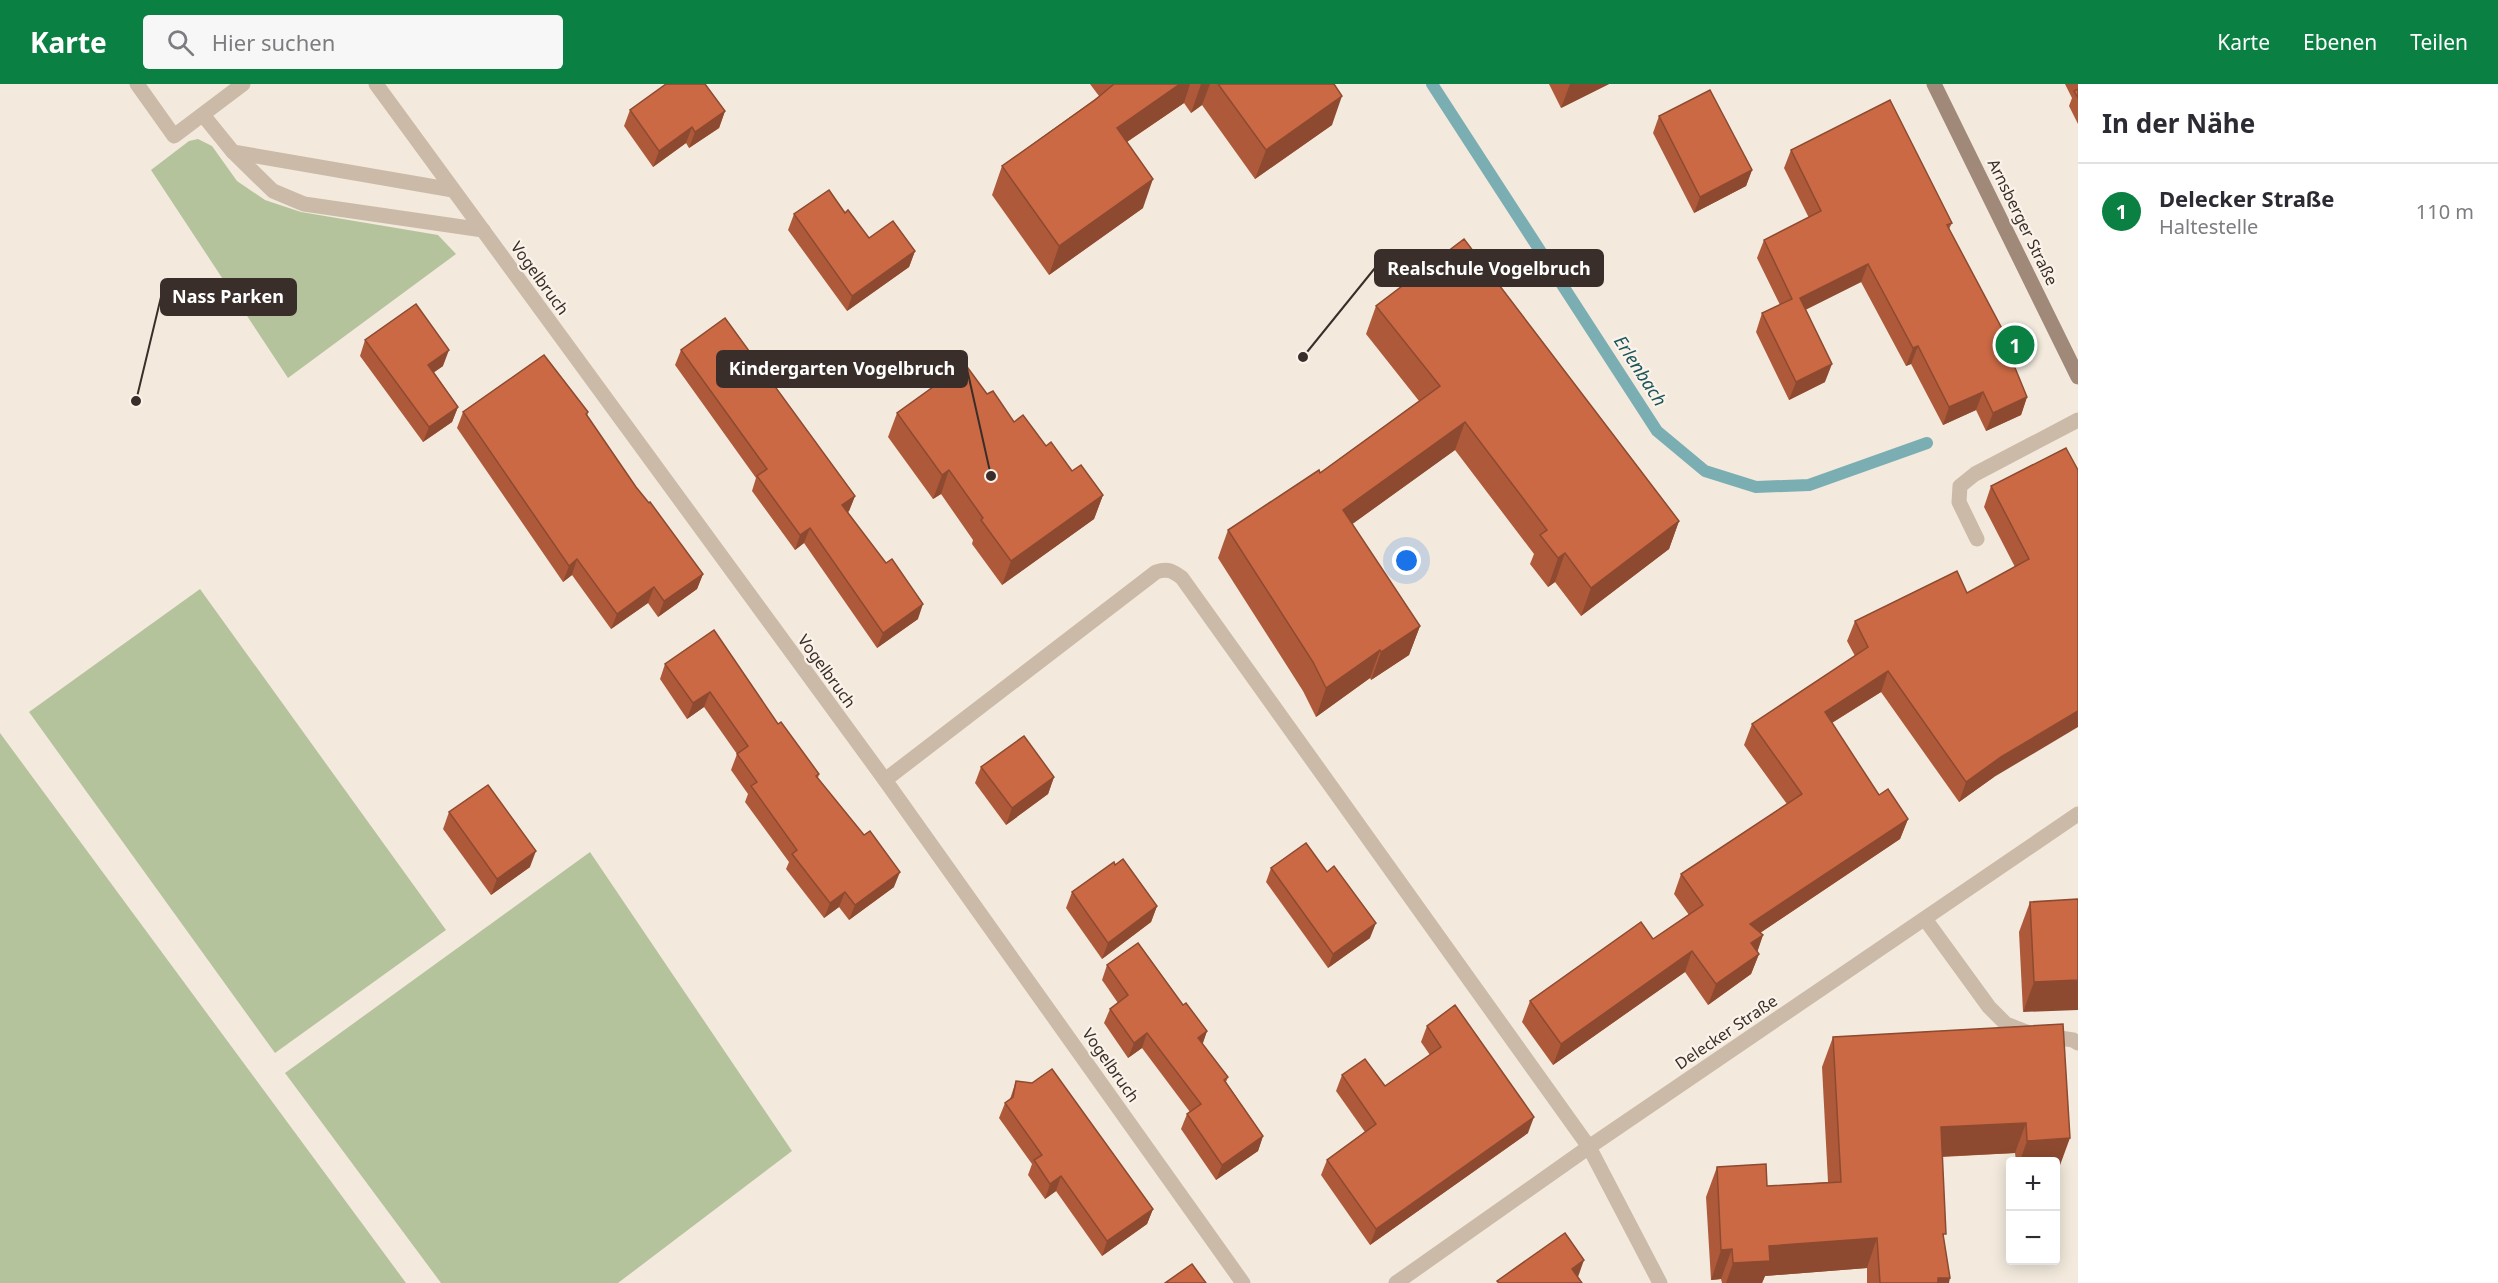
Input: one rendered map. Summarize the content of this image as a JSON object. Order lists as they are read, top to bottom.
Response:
{
  "streets": {
    "street": ["Arnsberger Straße", "Vogelbruch", "Delecker Straße"]
  },
  "water": ["Erlenbach"],
  "places": ["Realschule Vogelbruch", "Nass Parken", "Kindergarten Vogelbruch"],
  "page": {
    "header": "Karte",
    "search": "Hier suchen",
    "nav": ["Karte", "Ebenen", "Teilen"],
    "heading": "In der Nähe",
    "list": [
      {
        "mark": "1",
        "name": "Delecker Straße",
        "note": "Haltestelle",
        "value": "110 m"
      }
    ],
    "pins": "1",
    "map_buttons": ["+", "−"]
  }
}
